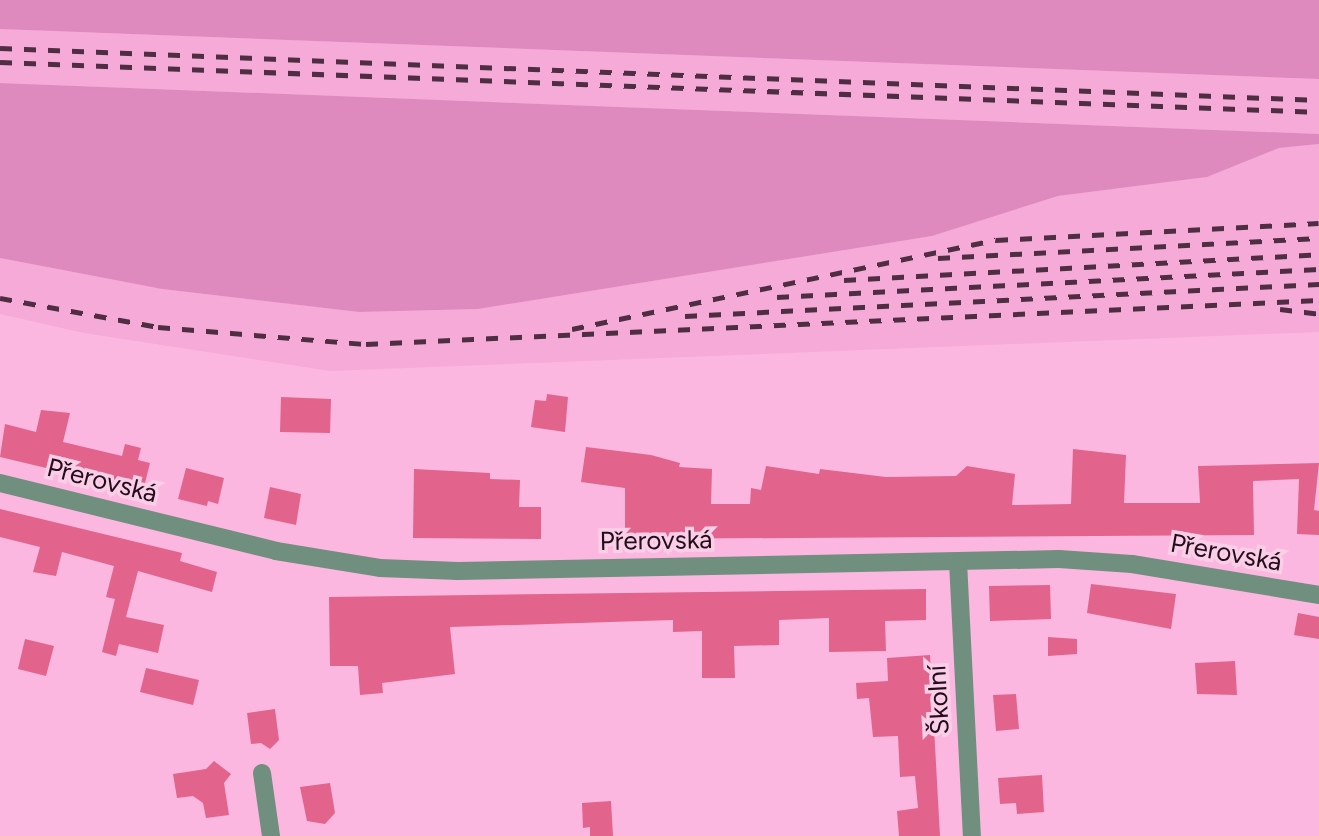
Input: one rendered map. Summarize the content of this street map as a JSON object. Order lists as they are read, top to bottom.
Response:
{
  "streets": {
    "street": ["Přerovská", "Školní"]
  },
  "crossings": [
    ["Přerovská", "Školní"]
  ]
}
